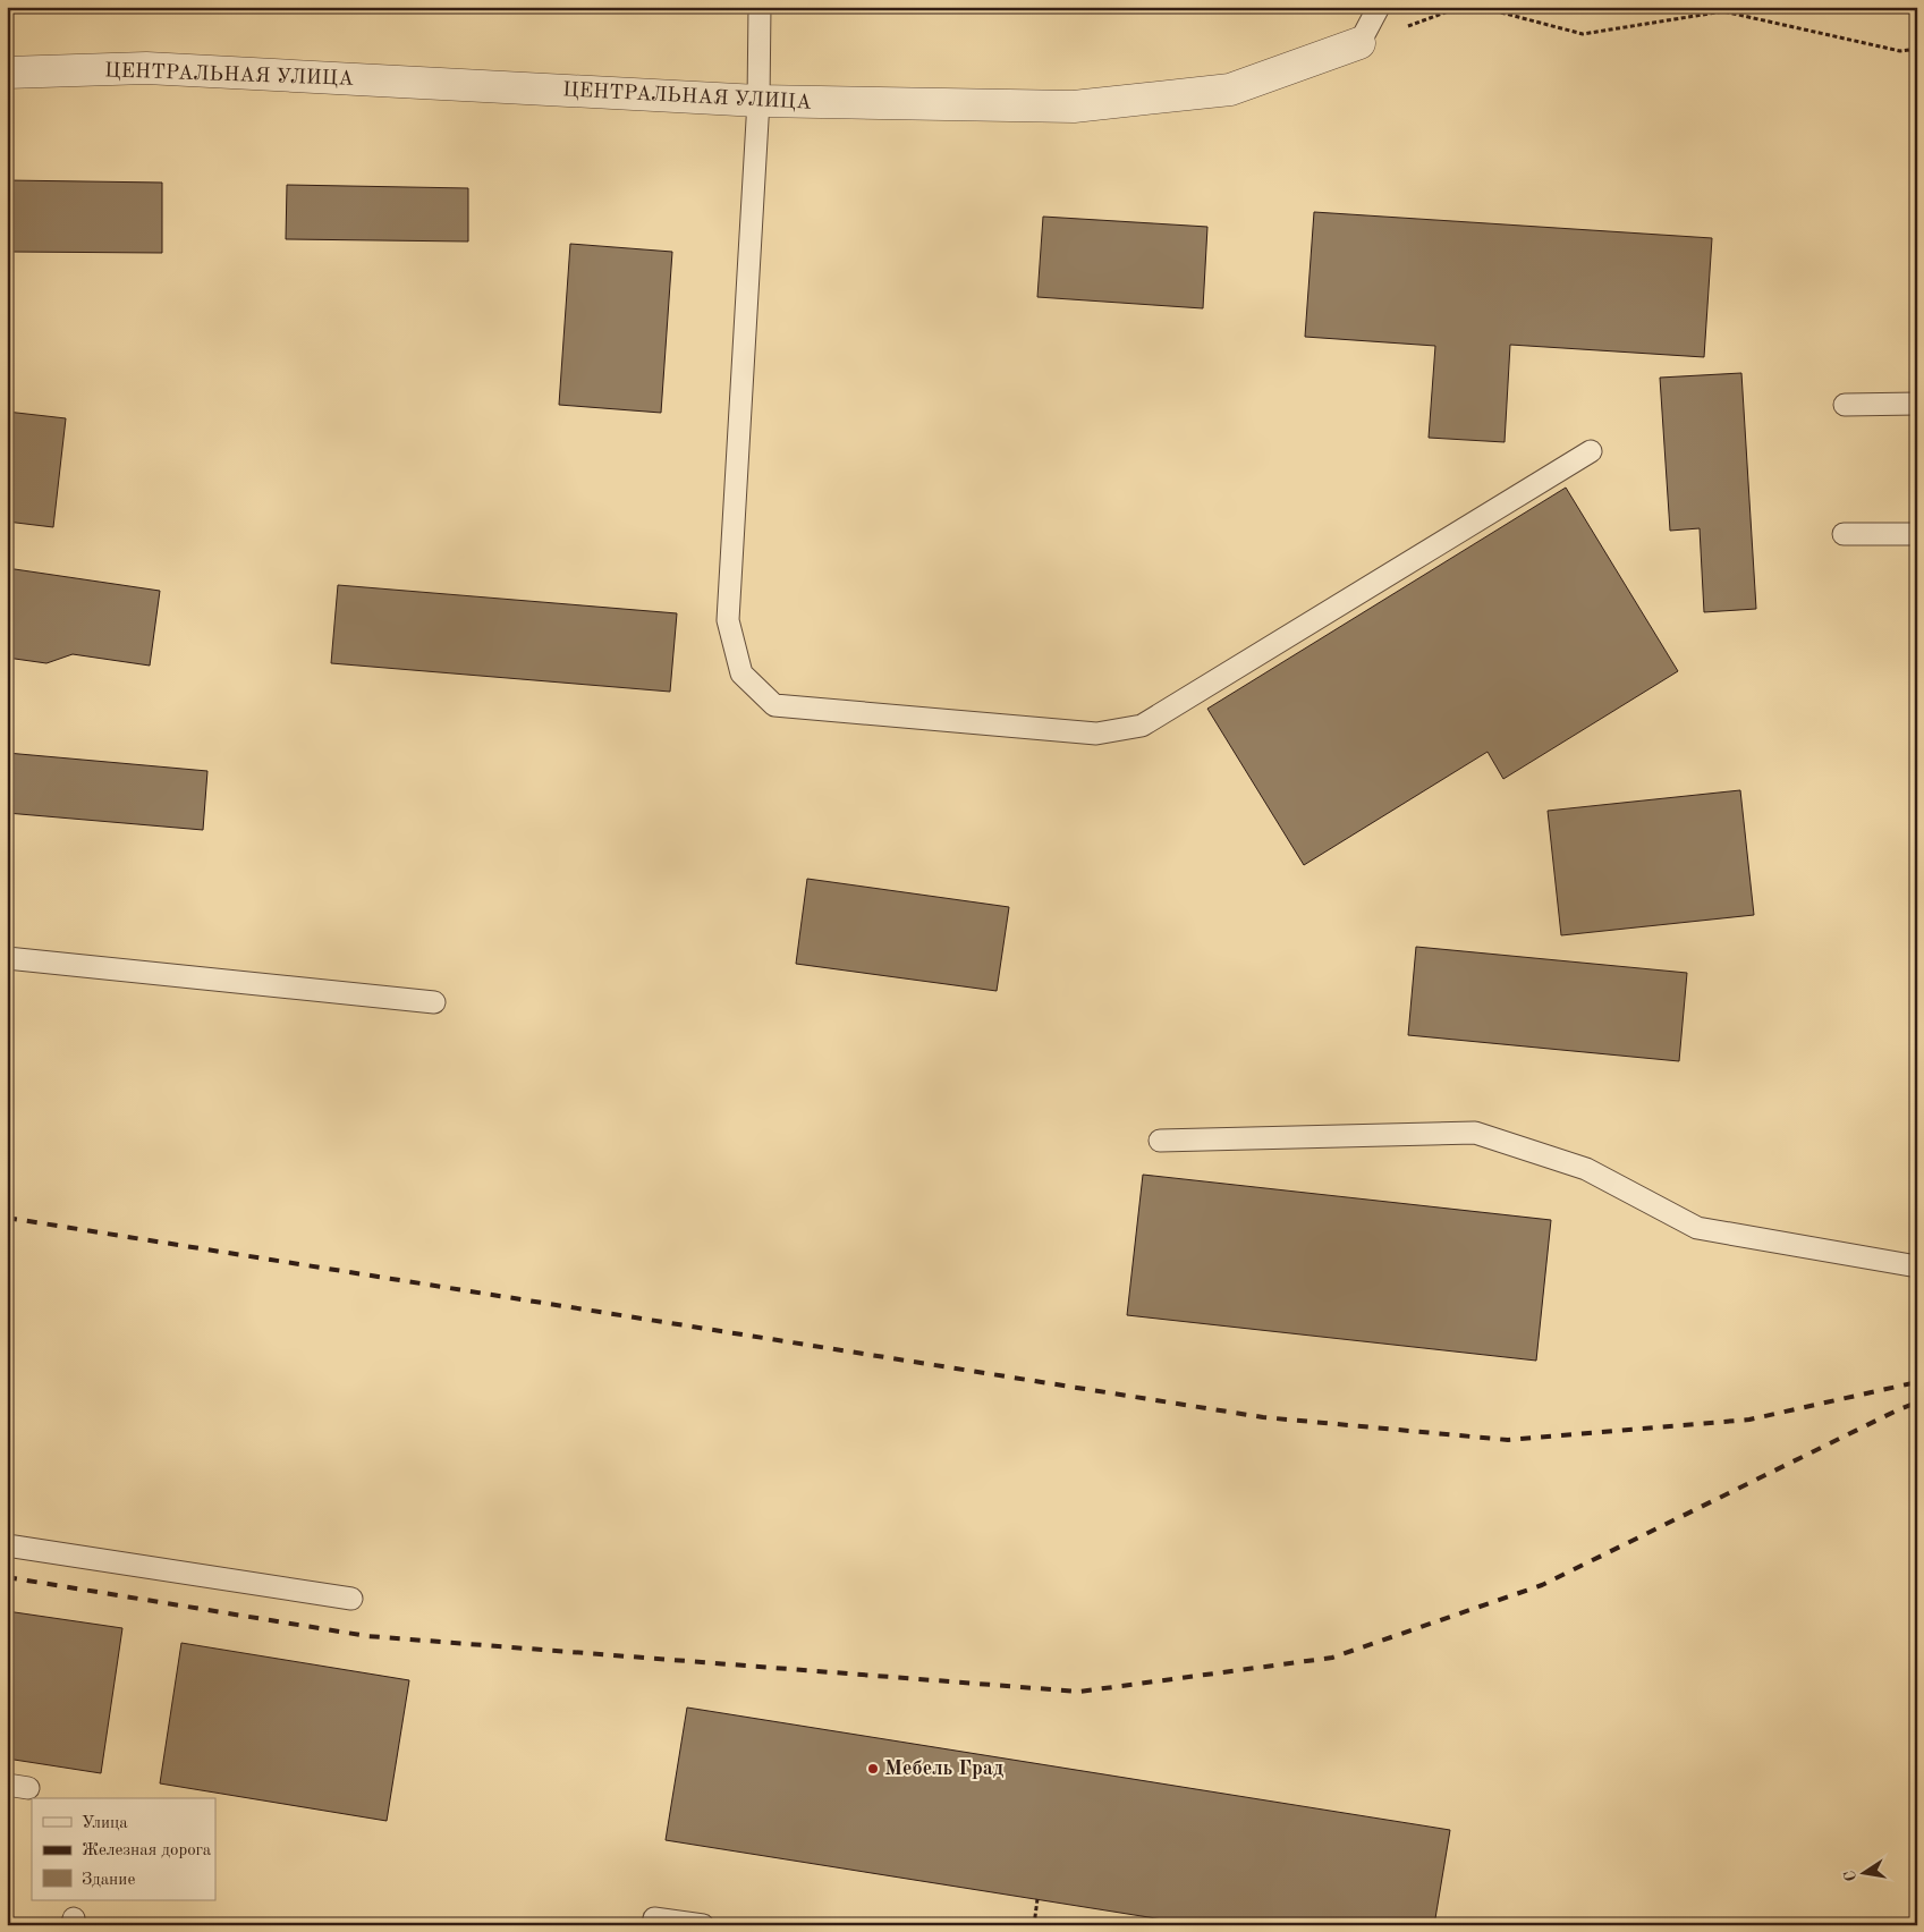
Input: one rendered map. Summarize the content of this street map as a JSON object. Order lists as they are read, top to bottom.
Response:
{
  "streets": {
    "street": ["ЦЕНТРАЛЬНАЯ УЛИЦА"]
  },
  "places": ["Мебель Град"],
  "legend": ["Улица", "Железная дорога", "Здание"],
  "north": "left"
}
